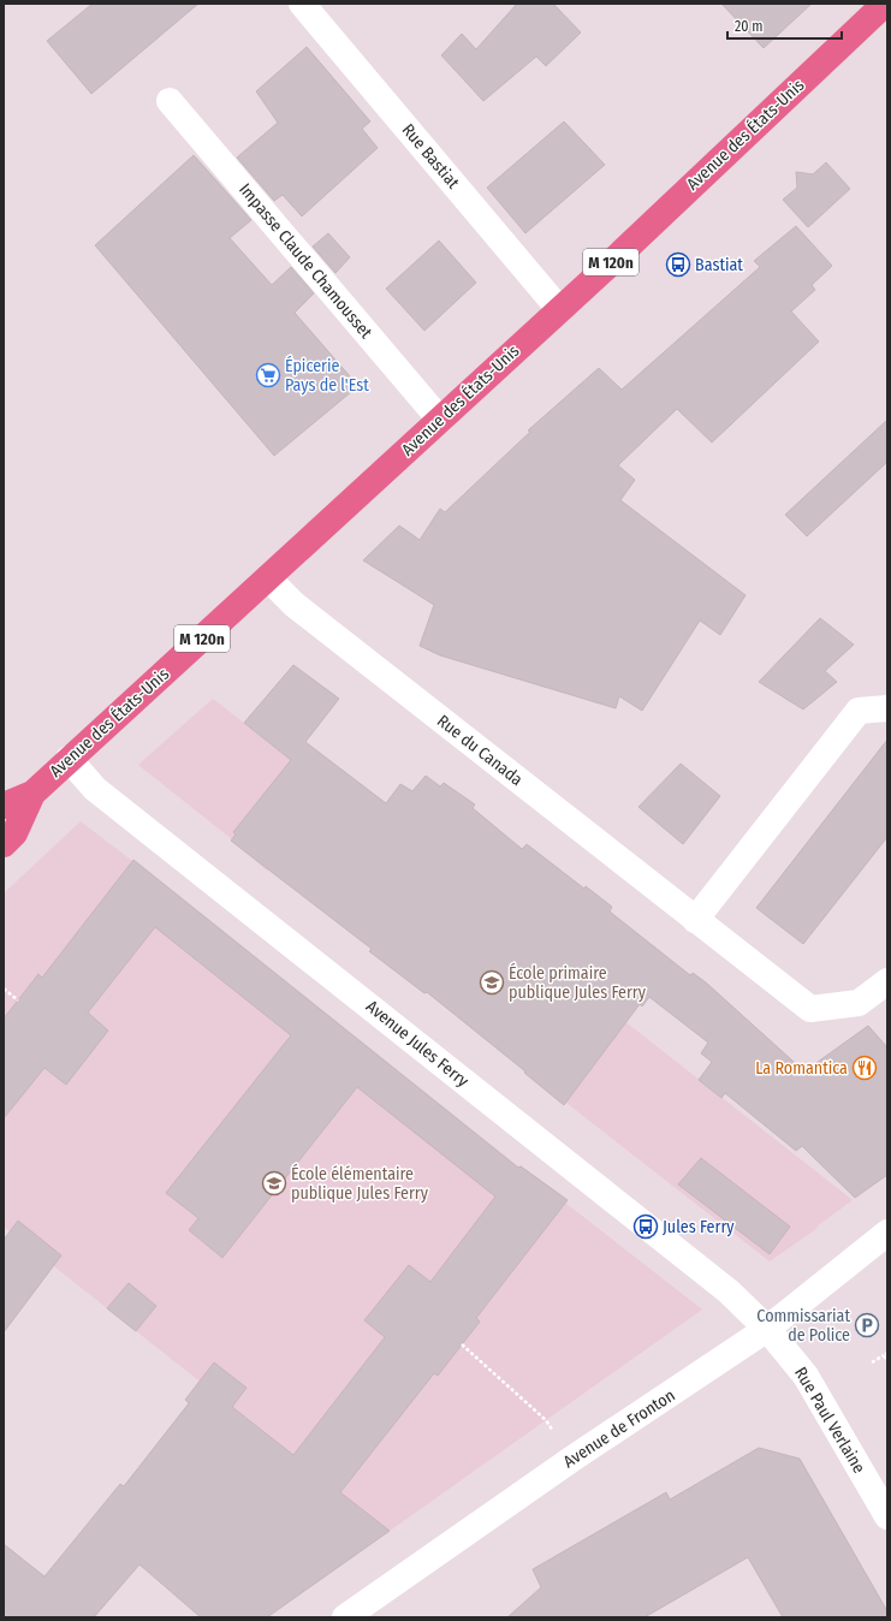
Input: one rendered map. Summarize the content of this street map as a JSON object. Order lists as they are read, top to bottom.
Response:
{
  "streets": {
    "main road": ["Avenue des États-Unis", "M 120n"],
    "street": [
      "Rue Bastiat",
      "Impasse Claude Chamousset",
      "Rue du Canada",
      "Avenue Jules Ferry",
      "Rue Paul Verlaine",
      "Avenue de Fronton"
    ]
  },
  "crossings": [
    ["Avenue des États-Unis", "Rue Bastiat"],
    ["Avenue des États-Unis", "Impasse Claude Chamousset"],
    ["Avenue des États-Unis", "Rue du Canada"],
    ["Avenue des États-Unis", "Avenue Jules Ferry"],
    ["Avenue Jules Ferry", "Rue Paul Verlaine"],
    ["Avenue Jules Ferry", "Avenue de Fronton"],
    ["Rue Paul Verlaine", "Avenue de Fronton"]
  ],
  "places": {
    "bus stop": ["Bastiat", "Jules Ferry"],
    "supermarket": ["Épicerie Pays de l'Est"],
    "school or university": ["École primaire publique Jules Ferry", "École élémentaire publique Jules Ferry"],
    "restaurant": ["La Romantica"],
    "parking": ["Commissariat de Police"]
  },
  "scale_bar": "20 m"
}
